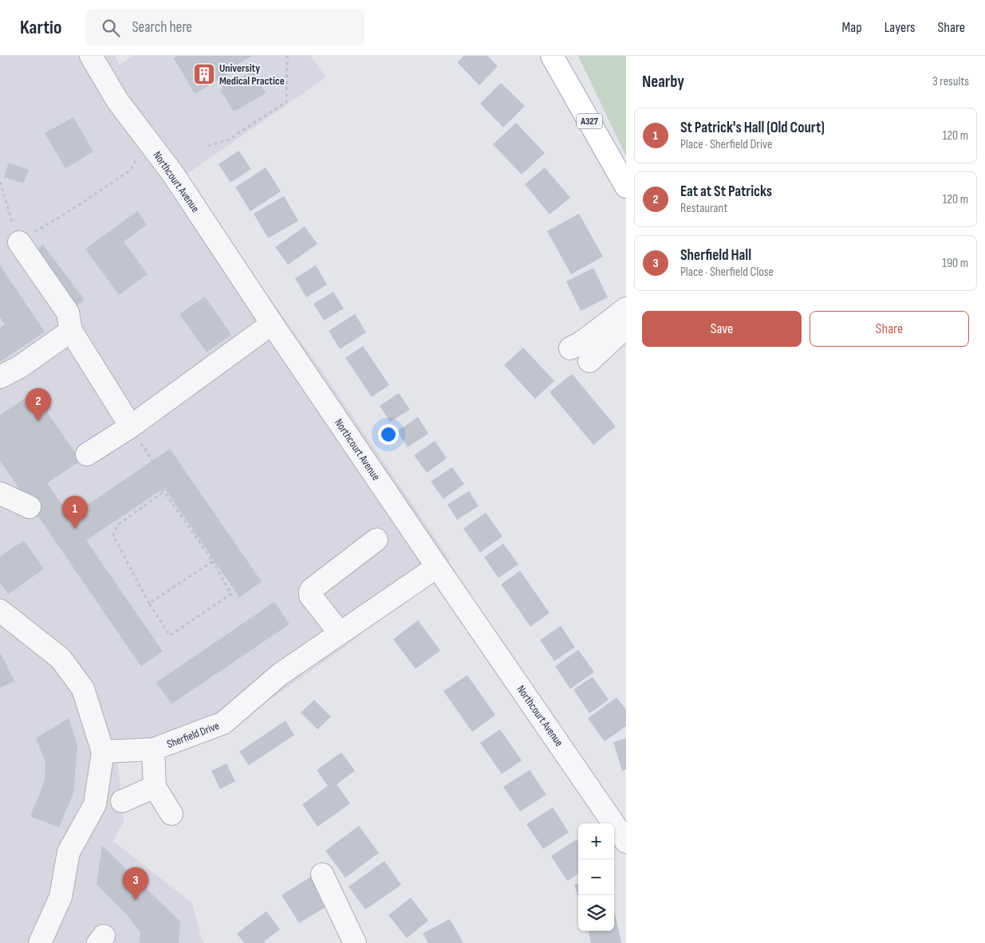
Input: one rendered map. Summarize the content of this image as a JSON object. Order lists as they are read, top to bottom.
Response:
{
  "streets": {
    "main road": ["A327"],
    "street": ["Northcourt Avenue", "Sherfield Drive"]
  },
  "crossings": [
    ["Northcourt Avenue", "Sherfield Drive"]
  ],
  "places": {
    "building": ["University Medical Practice"]
  },
  "page": {
    "header": "Kartio",
    "search": "Search here",
    "nav": ["Map", "Layers", "Share"],
    "heading": ["Nearby", "3 results"],
    "list": [
      {
        "mark": "1",
        "name": "St Patrick's Hall (Old Court)",
        "note": "Place · Sherfield Drive",
        "value": "120 m"
      },
      {
        "mark": "2",
        "name": "Eat at St Patricks",
        "note": "Restaurant",
        "value": "120 m"
      },
      {
        "mark": "3",
        "name": "Sherfield Hall",
        "note": "Place · Sherfield Close",
        "value": "190 m"
      }
    ],
    "buttons": ["Save", "Share"],
    "pins": ["2", "1", "3"],
    "map_buttons": ["+", "−"]
  }
}
